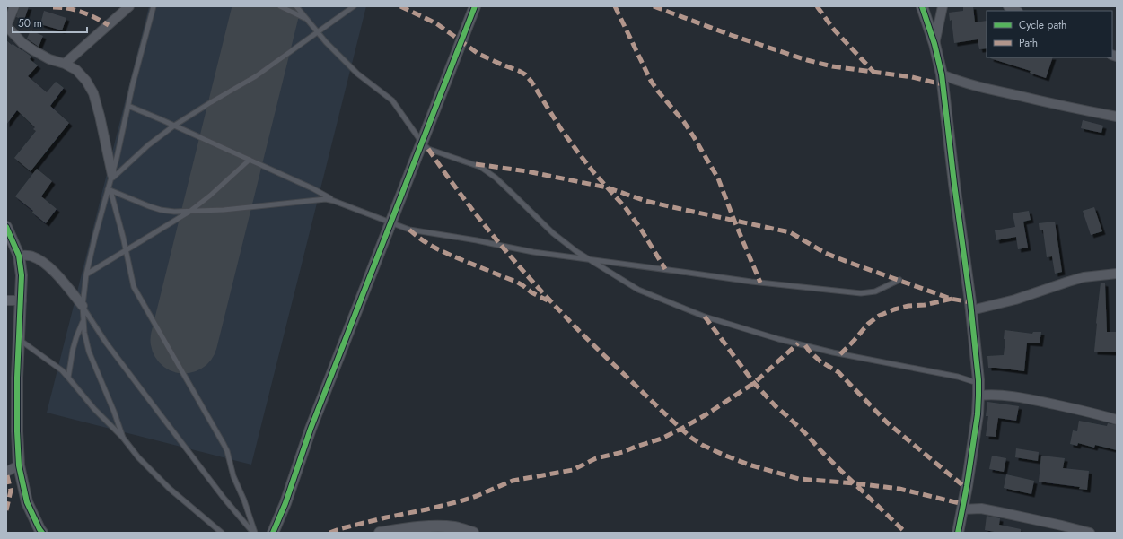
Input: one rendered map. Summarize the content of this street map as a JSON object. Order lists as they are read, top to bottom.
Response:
{
  "legend": ["Cycle path", "Path"],
  "scale_bar": "50 m"
}
